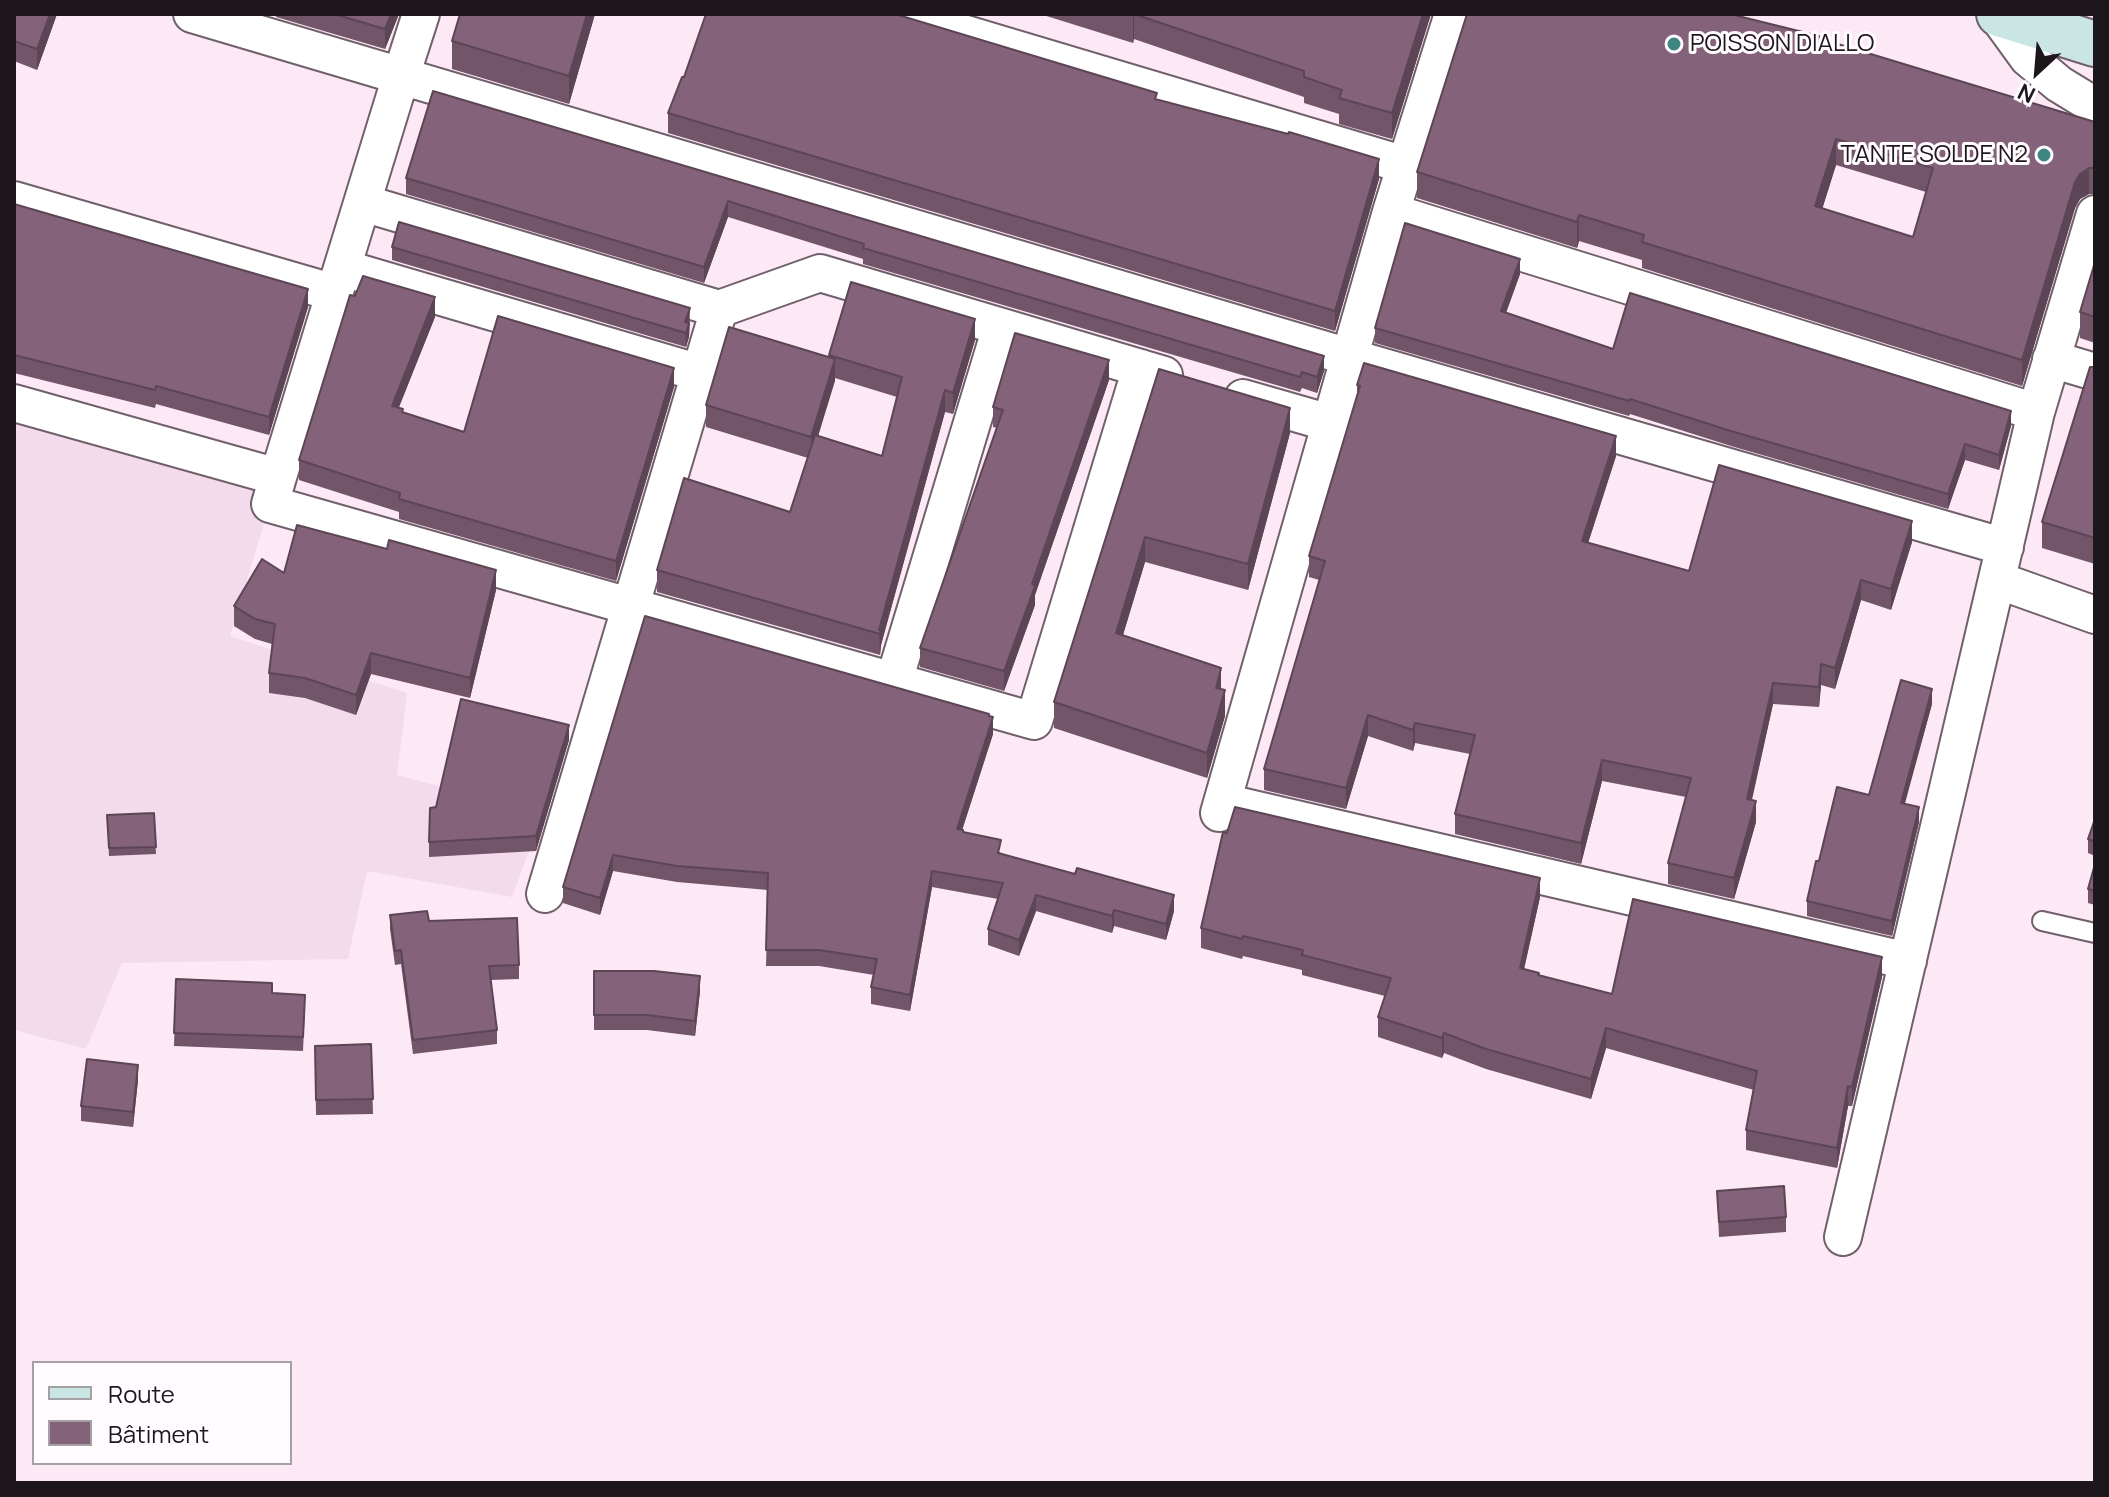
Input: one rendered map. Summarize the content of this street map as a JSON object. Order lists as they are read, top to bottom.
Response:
{
  "places": ["POISSON DIALLO", "TANTE SOLDE N2"],
  "legend": ["Route", "Bâtiment"],
  "north": "bottom left"
}
